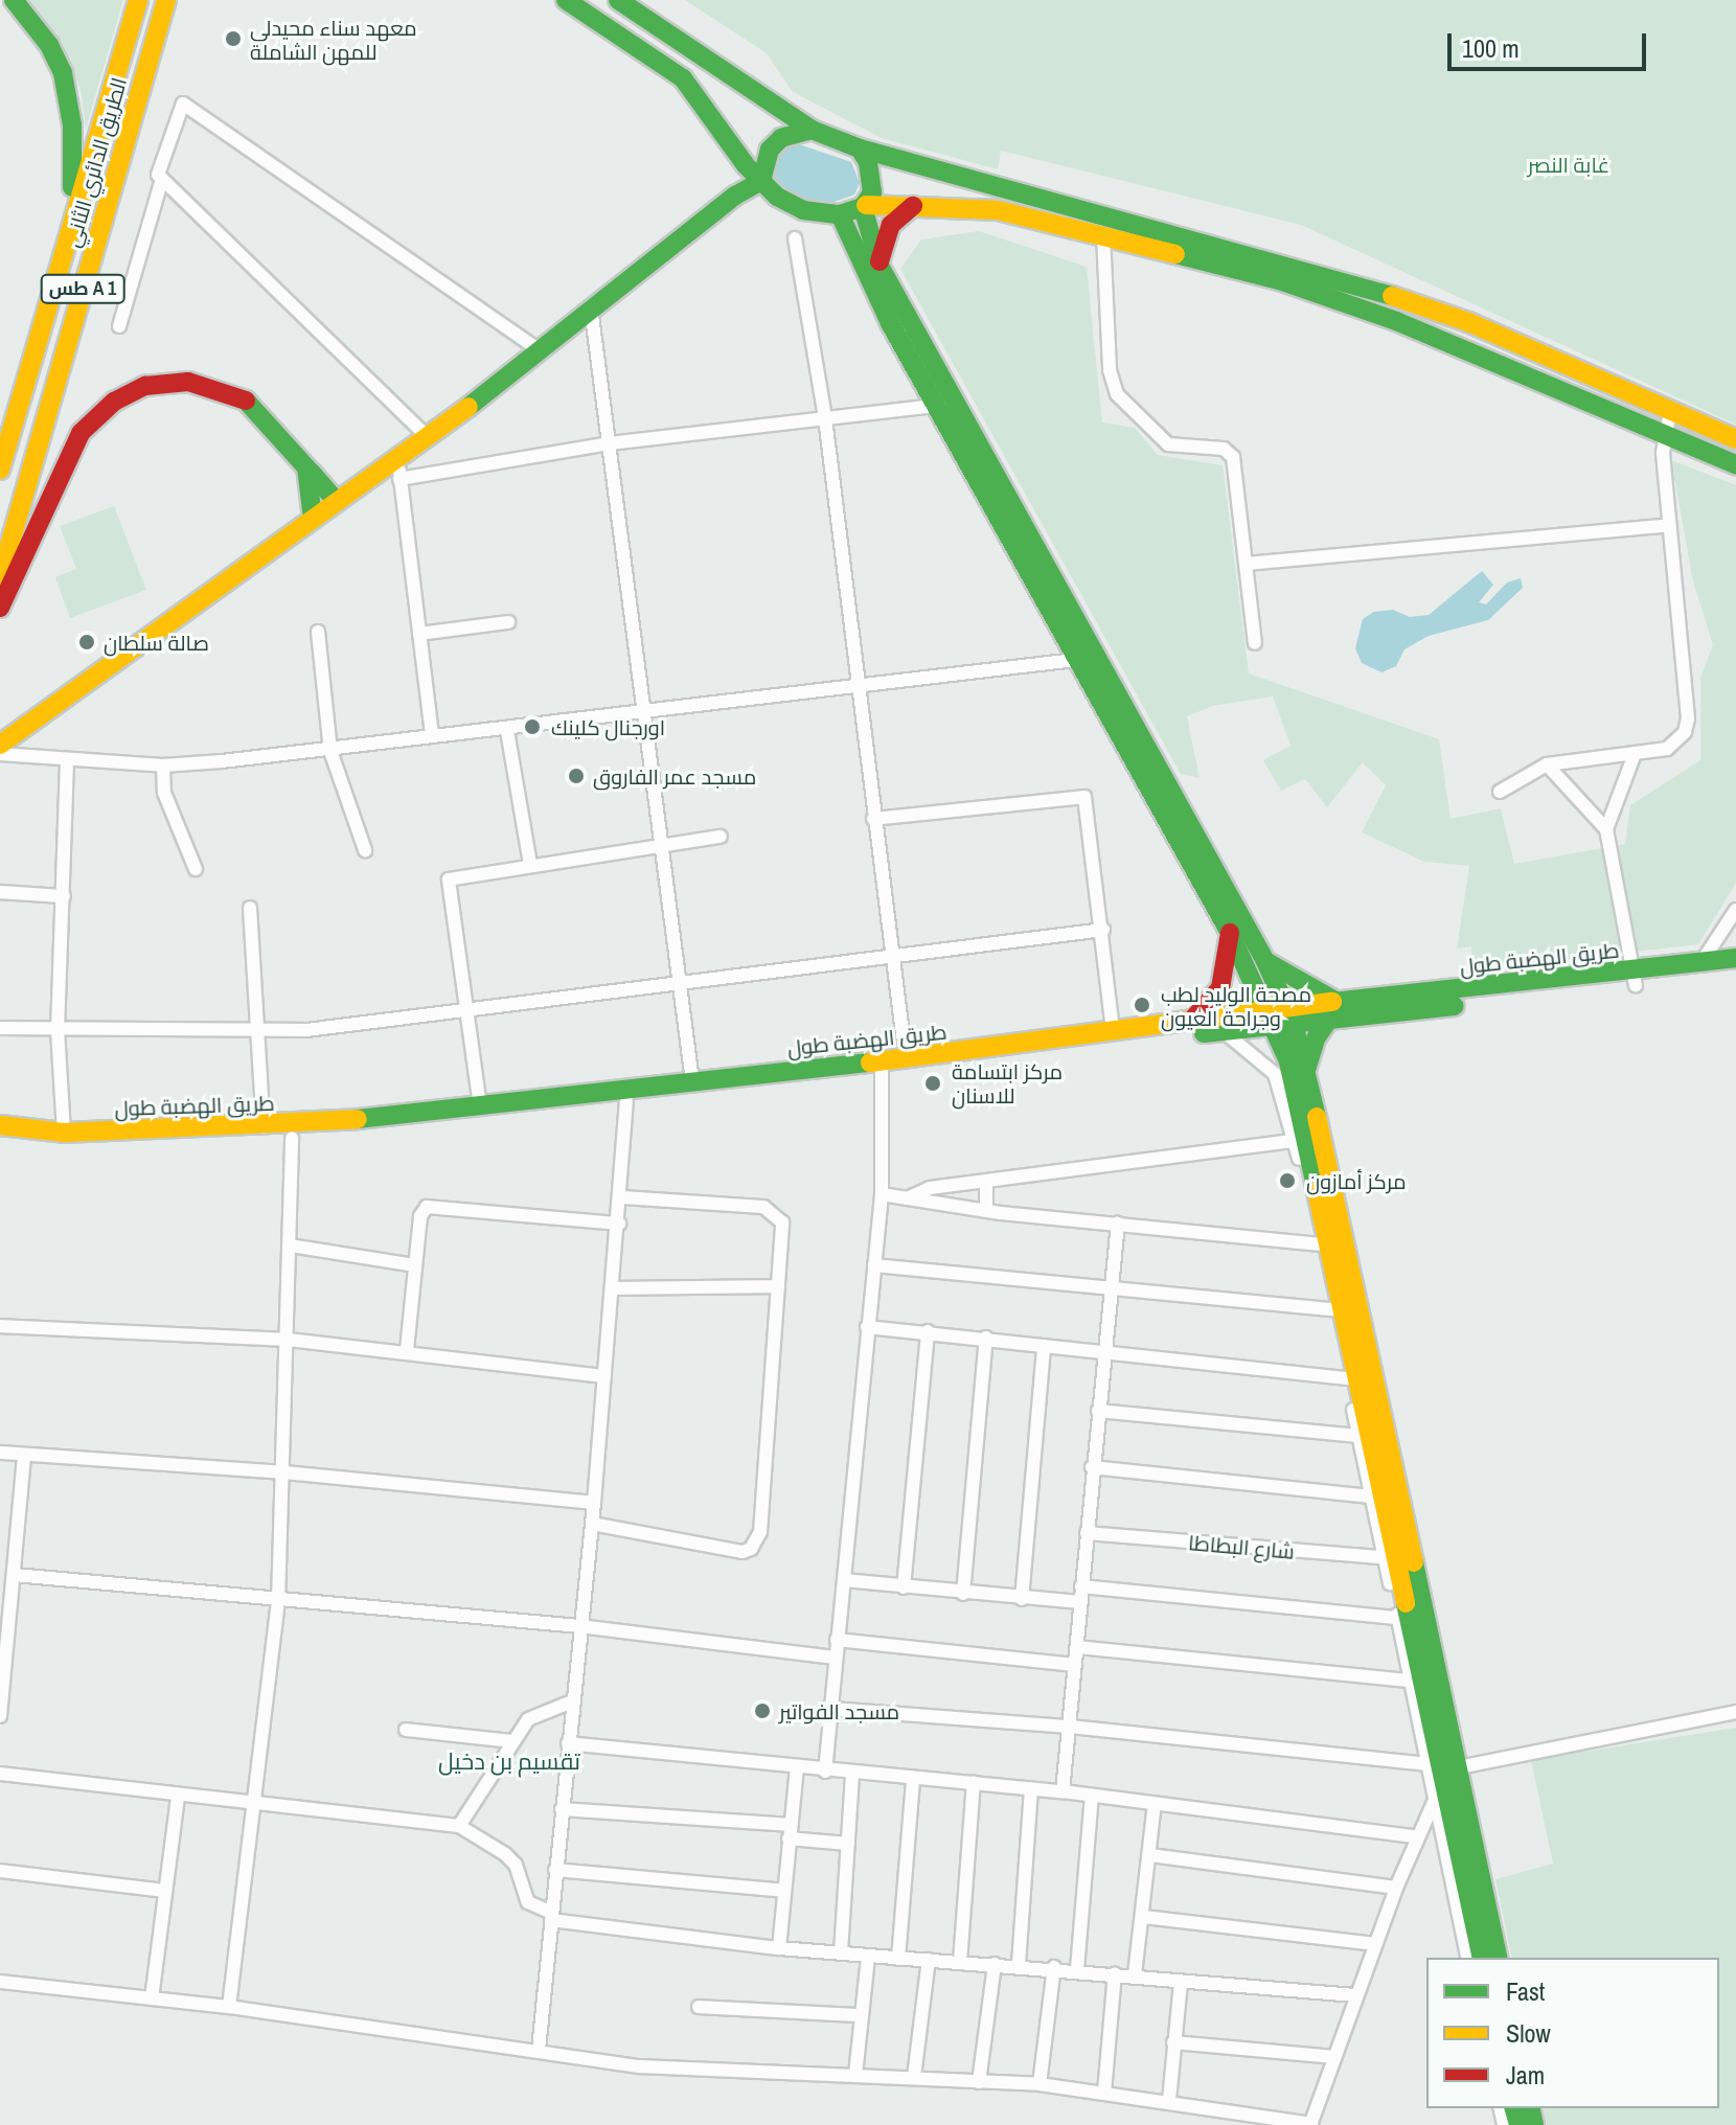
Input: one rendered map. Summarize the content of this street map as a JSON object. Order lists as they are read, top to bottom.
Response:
{
  "streets": {
    "main road": ["الطريق الدائري الثاني", "طس A 1", "طريق الهضبة طول"],
    "street": ["شارع البطاطا"]
  },
  "districts": ["تقسيم بن دخيل"],
  "parks": ["غابة النصر"],
  "places": [
    "معهد سناء محيدلي للمهن الشاملة",
    "صالة سلطان",
    "اورجنال كلينك",
    "مسجد عمر الفاروق",
    "مصحة الوليد لطب وجراحة العيون",
    "مركز ابتسامة للاسنان",
    "مركز أمازون",
    "مسجد الفواتير"
  ],
  "legend": ["Fast", "Slow", "Jam"],
  "scale_bar": "100 m"
}
